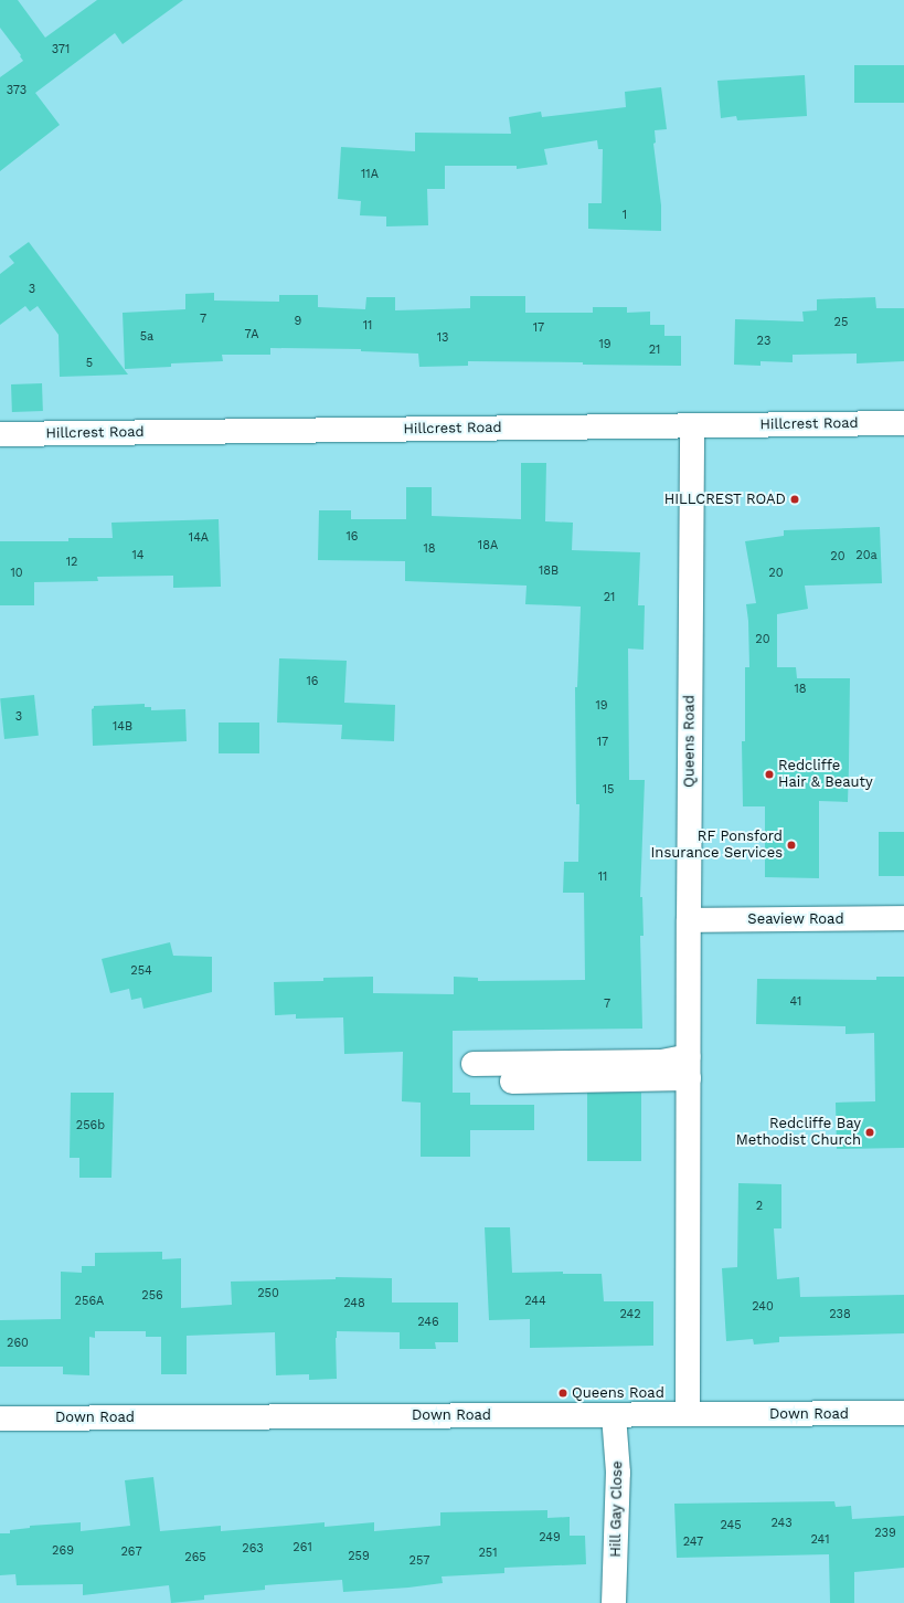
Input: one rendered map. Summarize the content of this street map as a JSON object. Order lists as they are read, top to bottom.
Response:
{
  "streets": {
    "street": [
      "Hillcrest Road",
      "Queens Road",
      "Seaview Road",
      "Down Road",
      "Hill Gay Close"
    ]
  },
  "crossings": [
    ["Hillcrest Road", "Queens Road"],
    ["Queens Road", "Seaview Road"],
    ["Queens Road", "Down Road"],
    ["Down Road", "Hill Gay Close"]
  ],
  "places": [
    "HILLCREST ROAD",
    "Redcliffe Hair & Beauty",
    "RF Ponsford Insurance Services",
    "Redcliffe Bay Methodist Church",
    "Queens Road"
  ],
  "house_numbers": [
    "371",
    "373",
    "11A",
    "1",
    "3",
    "7",
    "9",
    "25",
    "11",
    "17",
    "7A",
    "5a",
    "13",
    "23",
    "19",
    "21",
    "5",
    "16",
    "14A",
    "18A",
    "18",
    "14",
    "20a",
    "20",
    "12",
    "18B",
    "10",
    "20",
    "21",
    "20",
    "16",
    "18",
    "19",
    "3",
    "14B",
    "17",
    "15",
    "11",
    "254",
    "41",
    "7",
    "256b",
    "2",
    "250",
    "256",
    "256A",
    "244",
    "248",
    "240",
    "242",
    "238",
    "246",
    "260",
    "243",
    "245",
    "239",
    "249",
    "241",
    "247",
    "261",
    "263",
    "269",
    "267",
    "251",
    "259",
    "265",
    "257"
  ]
}
